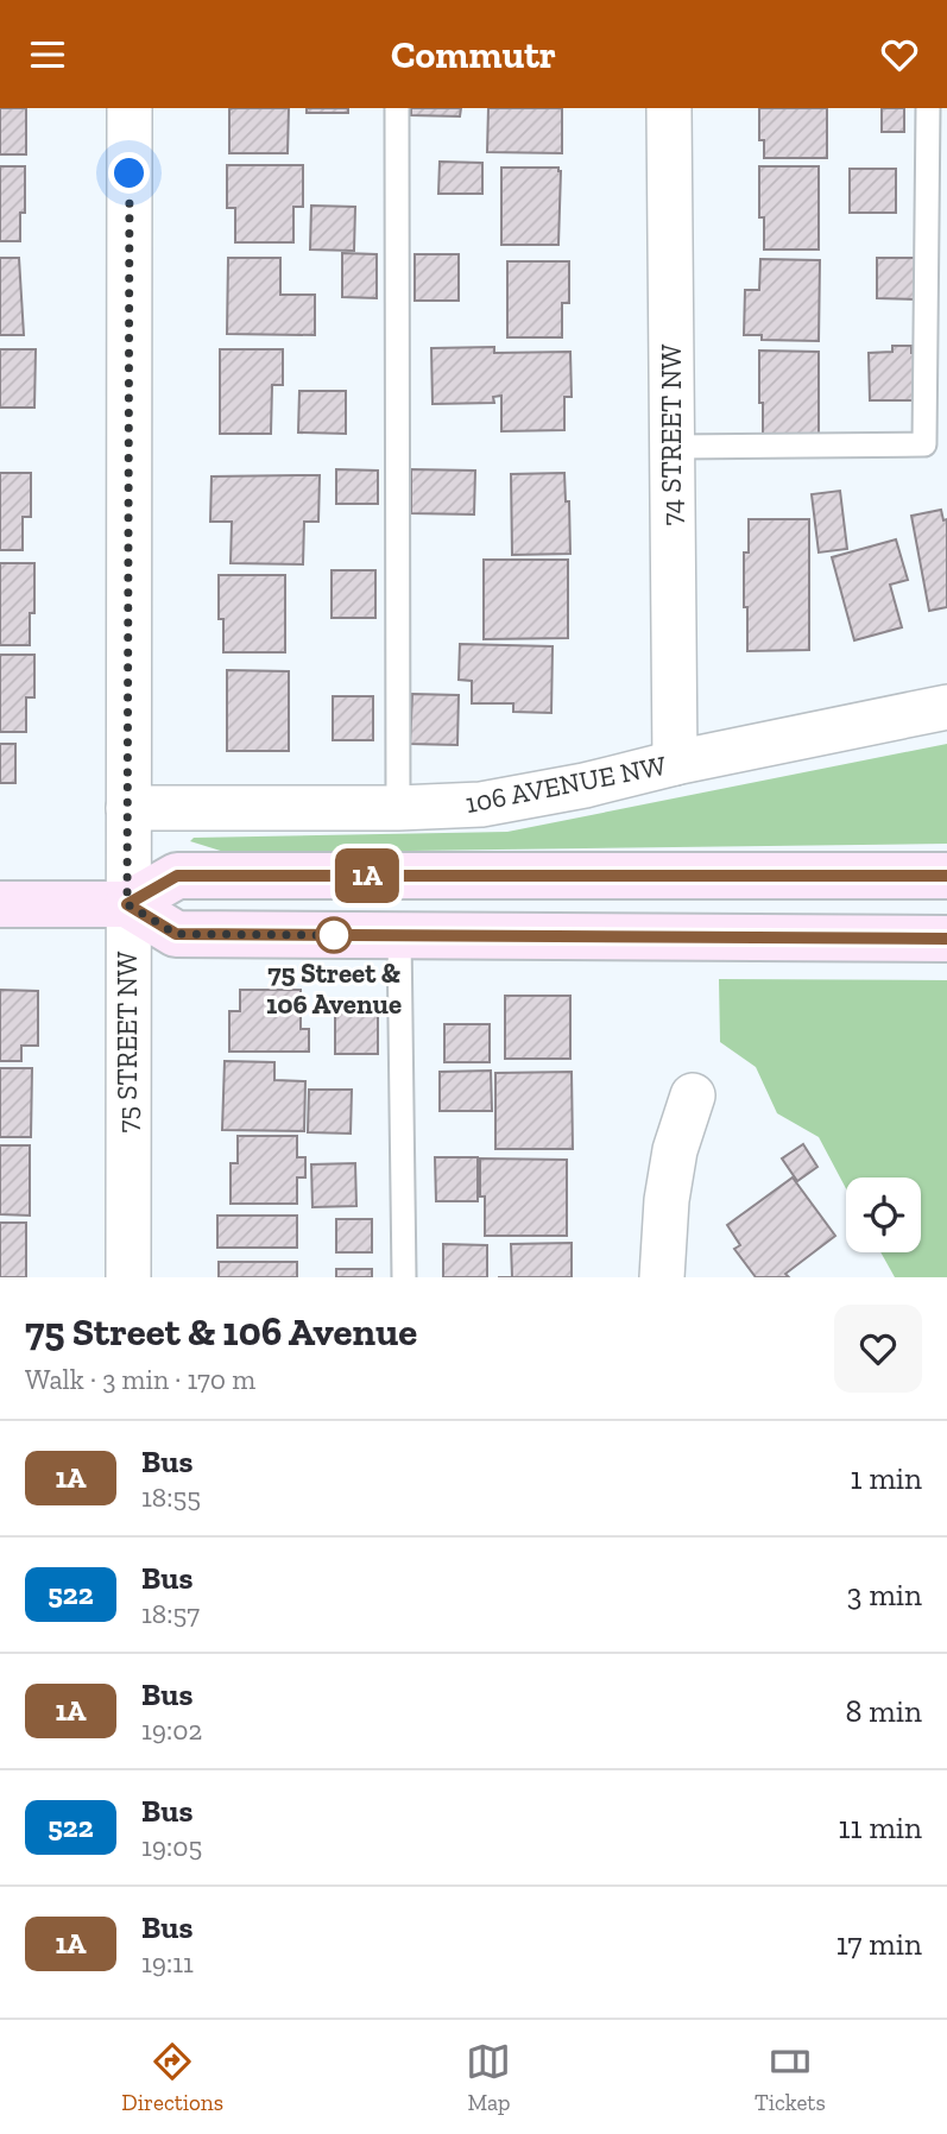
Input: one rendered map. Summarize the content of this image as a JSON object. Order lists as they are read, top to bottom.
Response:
{
  "streets": {
    "street": ["74 STREET NW", "106 AVENUE NW", "75 STREET NW"]
  },
  "crossings": [
    ["74 STREET NW", "106 AVENUE NW"],
    ["106 AVENUE NW", "75 STREET NW"]
  ],
  "places": ["75 Street & 106 Avenue"],
  "lines": ["bus line 1A"],
  "page": {
    "header": "Commutr",
    "on_map": "1A",
    "heading": ["75 Street & 106 Avenue", "Walk · 3 min · 170 m"],
    "list": [
      {
        "mark": "1A",
        "name": "Bus",
        "note": "18:55",
        "value": "1 min"
      },
      {
        "mark": "522",
        "name": "Bus",
        "note": "18:57",
        "value": "3 min"
      },
      {
        "mark": "1A",
        "name": "Bus",
        "note": "19:02",
        "value": "8 min"
      },
      {
        "mark": "522",
        "name": "Bus",
        "note": "19:05",
        "value": "11 min"
      },
      {
        "mark": "1A",
        "name": "Bus",
        "note": "19:11",
        "value": "17 min"
      }
    ],
    "tabs": ["Directions", "Map", "Tickets"]
  }
}
